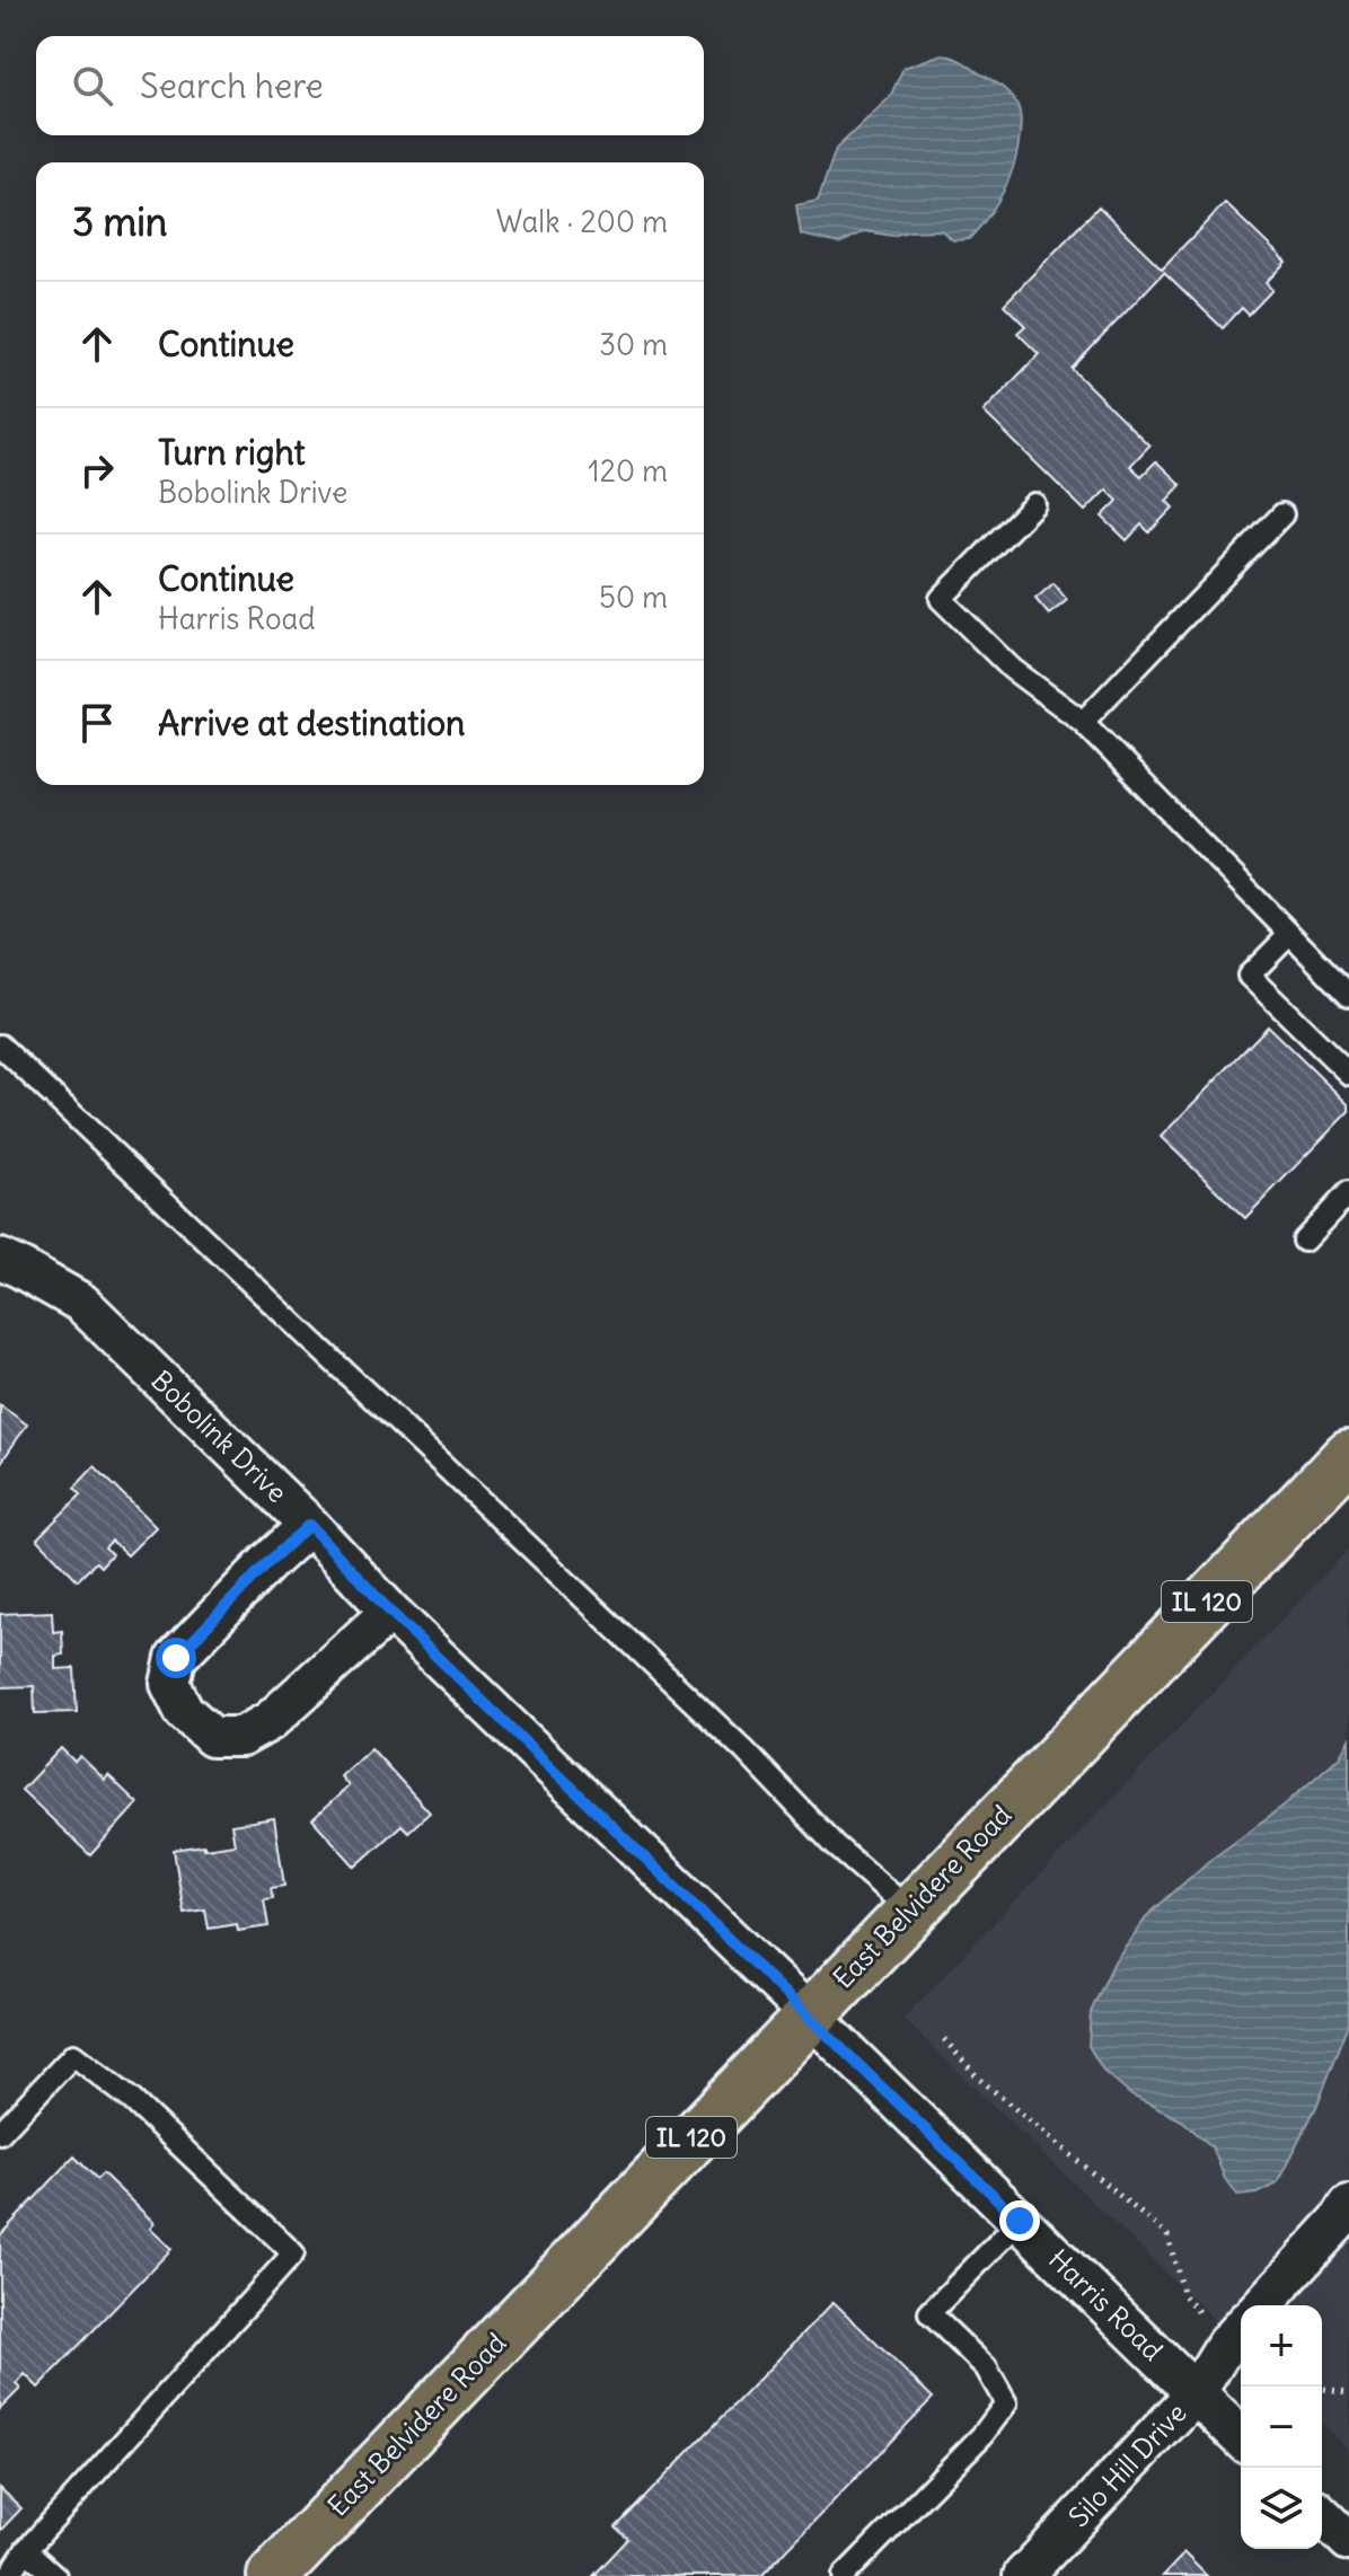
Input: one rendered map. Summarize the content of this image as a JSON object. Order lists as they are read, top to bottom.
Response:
{
  "streets": {
    "main road": ["IL 120", "East Belvidere Road"],
    "street": ["Bobolink Drive", "Harris Road", "Silo Hill Drive"]
  },
  "crossings": [
    ["Bobolink Drive", "East Belvidere Road"],
    ["Bobolink Drive", "Harris Road"],
    ["East Belvidere Road", "Harris Road"],
    ["Harris Road", "Silo Hill Drive"]
  ],
  "page": {
    "search": "Search here",
    "heading": ["3 min", "Walk · 200 m"],
    "list": [
      ["Continue", "30 m"],
      ["Turn right", "Bobolink Drive", "120 m"],
      ["Continue", "Harris Road", "50 m"],
      "Arrive at destination"
    ],
    "map_buttons": ["+", "−"]
  }
}
